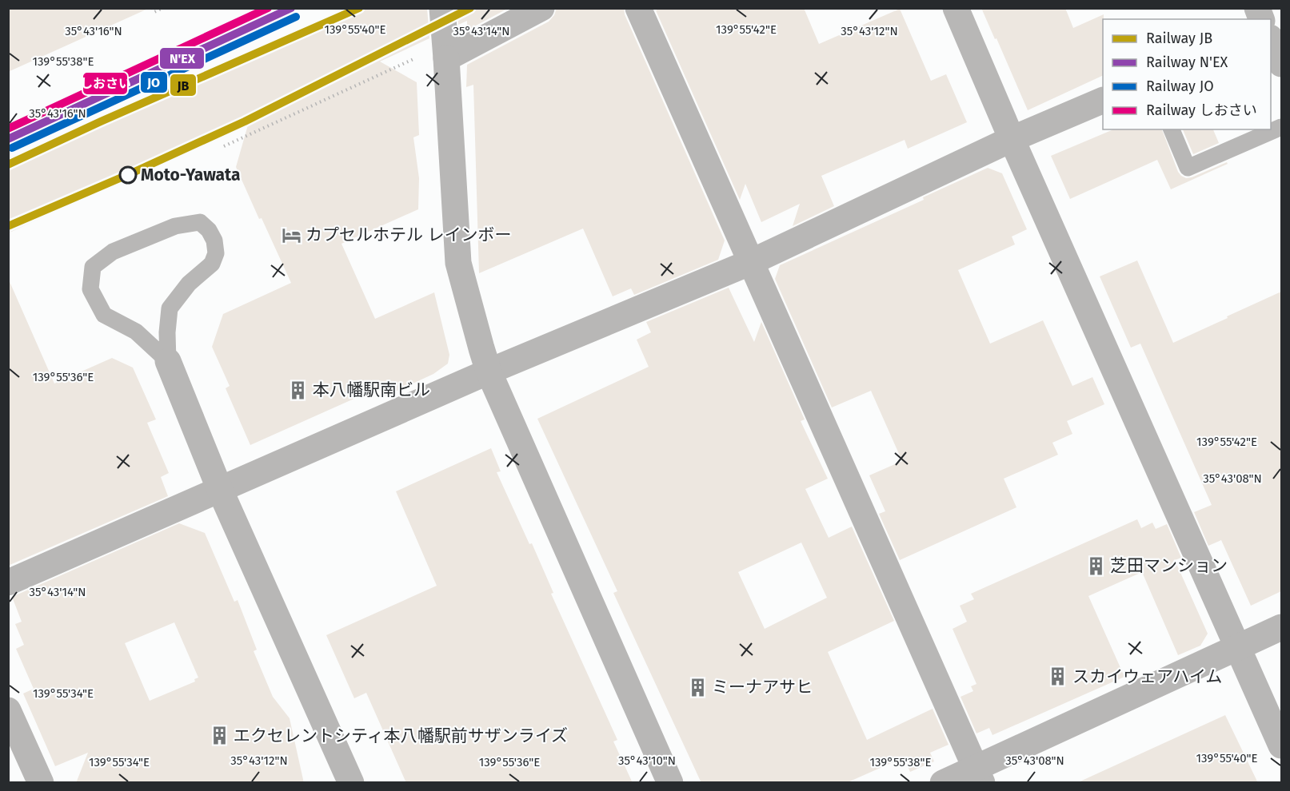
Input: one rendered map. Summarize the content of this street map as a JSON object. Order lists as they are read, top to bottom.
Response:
{
  "places": {
    "other": ["Moto-Yawata"],
    "hotel": ["カプセルホテル レインボー"],
    "building": [
      "本八幡駅南ビル",
      "芝田マンション",
      "スカイウェアハイム",
      "ミーナアサヒ",
      "エクセレントシティ本八幡駅前サザンライズ"
    ]
  },
  "lines": [
    "rail line JB",
    "rail line N'EX",
    "rail line しおさい",
    "rail line JO"
  ],
  "legend": [
    "Railway JB",
    "Railway N'EX",
    "Railway JO",
    "Railway しおさい"
  ],
  "coordinates": [
    "139°55'40\"E",
    "139°55'42\"E",
    "35°43'16\"N",
    "35°43'14\"N",
    "35°43'12\"N",
    "139°55'38\"E",
    "139°55'36\"E",
    "35°43'08\"N",
    "139°55'34\"E",
    "35°43'10\"N"
  ]
}
